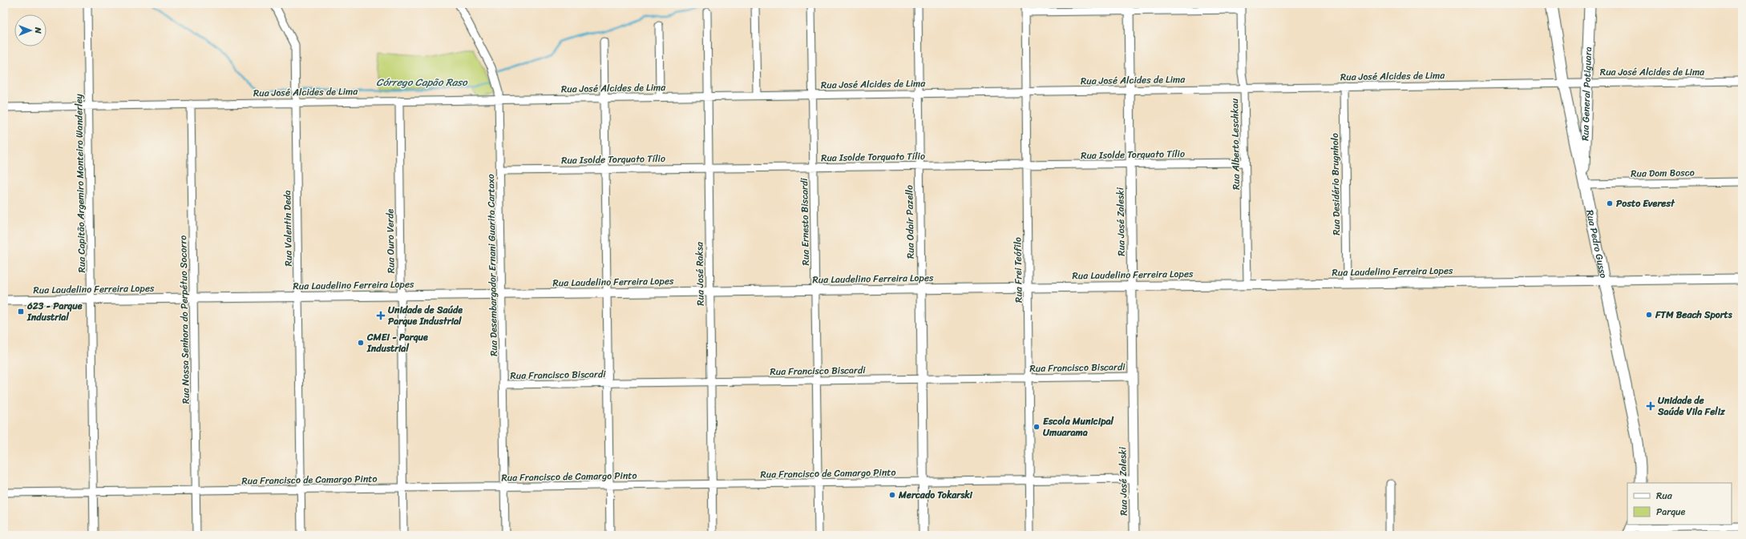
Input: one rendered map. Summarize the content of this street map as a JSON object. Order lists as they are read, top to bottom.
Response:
{
  "streets": {
    "main road": ["Rua General Potiguara", "Rua Pedro Gusso"],
    "street": [
      "Rua José Alcides de Lima",
      "Rua Alberto Leschkau",
      "Rua Isolde Torquato Tílio",
      "Rua Dom Bosco",
      "Rua Capitão Argemiro Monteiro Wanderley",
      "Rua Desidério Brugnholo",
      "Rua Ernesto Biscardi",
      "Rua Odair Pazello",
      "Rua José Zaleski",
      "Rua Valentin Deda",
      "Rua Ouro Verde",
      "Rua Desembargador Ernani Guarita Cartaxo",
      "Rua Frei Teófilo",
      "Rua Laudelino Ferreira Lopes",
      "Rua José Raksa",
      "Rua Nossa Senhora do Perpétuo Socorro",
      "Rua Francisco Biscardi",
      "Rua Francisco de Camargo Pinto"
    ]
  },
  "crossings": [
    ["Rua José Alcides de Lima", "Rua General Potiguara"],
    ["Rua José Alcides de Lima", "Rua Alberto Leschkau"],
    ["Rua José Alcides de Lima", "Rua Capitão Argemiro Monteiro Wanderley"],
    ["Rua José Alcides de Lima", "Rua Desidério Brugnholo"],
    ["Rua José Alcides de Lima", "Rua Ernesto Biscardi"],
    ["Rua José Alcides de Lima", "Rua Odair Pazello"],
    ["Rua José Alcides de Lima", "Rua José Zaleski"],
    ["Rua José Alcides de Lima", "Rua Valentin Deda"],
    ["Rua José Alcides de Lima", "Rua Ouro Verde"],
    ["Rua José Alcides de Lima", "Rua Pedro Gusso"],
    ["Rua José Alcides de Lima", "Rua Desembargador Ernani Guarita Cartaxo"],
    ["Rua José Alcides de Lima", "Rua Frei Teófilo"],
    ["Rua José Alcides de Lima", "Rua José Raksa"],
    ["Rua José Alcides de Lima", "Rua Nossa Senhora do Perpétuo Socorro"],
    ["Rua General Potiguara", "Rua Dom Bosco"],
    ["Rua General Potiguara", "Rua Pedro Gusso"],
    ["Rua Alberto Leschkau", "Rua Isolde Torquato Tílio"],
    ["Rua Alberto Leschkau", "Rua Laudelino Ferreira Lopes"],
    ["Rua Isolde Torquato Tílio", "Rua Ernesto Biscardi"],
    ["Rua Isolde Torquato Tílio", "Rua Odair Pazello"],
    ["Rua Isolde Torquato Tílio", "Rua José Zaleski"],
    ["Rua Isolde Torquato Tílio", "Rua Desembargador Ernani Guarita Cartaxo"],
    ["Rua Isolde Torquato Tílio", "Rua Frei Teófilo"],
    ["Rua Isolde Torquato Tílio", "Rua José Raksa"],
    ["Rua Dom Bosco", "Rua Pedro Gusso"],
    ["Rua Capitão Argemiro Monteiro Wanderley", "Rua Laudelino Ferreira Lopes"],
    ["Rua Capitão Argemiro Monteiro Wanderley", "Rua Francisco de Camargo Pinto"],
    ["Rua Desidério Brugnholo", "Rua Laudelino Ferreira Lopes"],
    ["Rua Ernesto Biscardi", "Rua Laudelino Ferreira Lopes"],
    ["Rua Ernesto Biscardi", "Rua Francisco Biscardi"],
    ["Rua Ernesto Biscardi", "Rua Francisco de Camargo Pinto"],
    ["Rua Odair Pazello", "Rua Laudelino Ferreira Lopes"],
    ["Rua Odair Pazello", "Rua Francisco Biscardi"],
    ["Rua Odair Pazello", "Rua Francisco de Camargo Pinto"],
    ["Rua José Zaleski", "Rua Laudelino Ferreira Lopes"],
    ["Rua José Zaleski", "Rua Francisco Biscardi"],
    ["Rua José Zaleski", "Rua Francisco de Camargo Pinto"],
    ["Rua Valentin Deda", "Rua Laudelino Ferreira Lopes"],
    ["Rua Valentin Deda", "Rua Francisco de Camargo Pinto"],
    ["Rua Ouro Verde", "Rua Laudelino Ferreira Lopes"],
    ["Rua Ouro Verde", "Rua Francisco de Camargo Pinto"],
    ["Rua Pedro Gusso", "Rua Laudelino Ferreira Lopes"],
    ["Rua Desembargador Ernani Guarita Cartaxo", "Rua Laudelino Ferreira Lopes"],
    ["Rua Desembargador Ernani Guarita Cartaxo", "Rua Francisco Biscardi"],
    ["Rua Desembargador Ernani Guarita Cartaxo", "Rua Francisco de Camargo Pinto"],
    ["Rua Frei Teófilo", "Rua Laudelino Ferreira Lopes"],
    ["Rua Frei Teófilo", "Rua Francisco Biscardi"],
    ["Rua Frei Teófilo", "Rua Francisco de Camargo Pinto"],
    ["Rua Laudelino Ferreira Lopes", "Rua José Raksa"],
    ["Rua Laudelino Ferreira Lopes", "Rua Nossa Senhora do Perpétuo Socorro"],
    ["Rua José Raksa", "Rua Francisco Biscardi"],
    ["Rua José Raksa", "Rua Francisco de Camargo Pinto"],
    ["Rua Nossa Senhora do Perpétuo Socorro", "Rua Francisco de Camargo Pinto"]
  ],
  "water": ["Córrego Capão Raso"],
  "places": {
    "other": [
      "Posto Everest",
      "FTM Beach Sports",
      "CMEI - Parque Industrial",
      "Escola Municipal Umuarama",
      "Mercado Tokarski"
    ],
    "transit": ["623 - Parque Industrial"],
    "health": ["Unidade de Saúde Parque Industrial", "Unidade de Saúde Vila Feliz"]
  },
  "legend": ["Rua", "Parque"],
  "north": "right"
}
